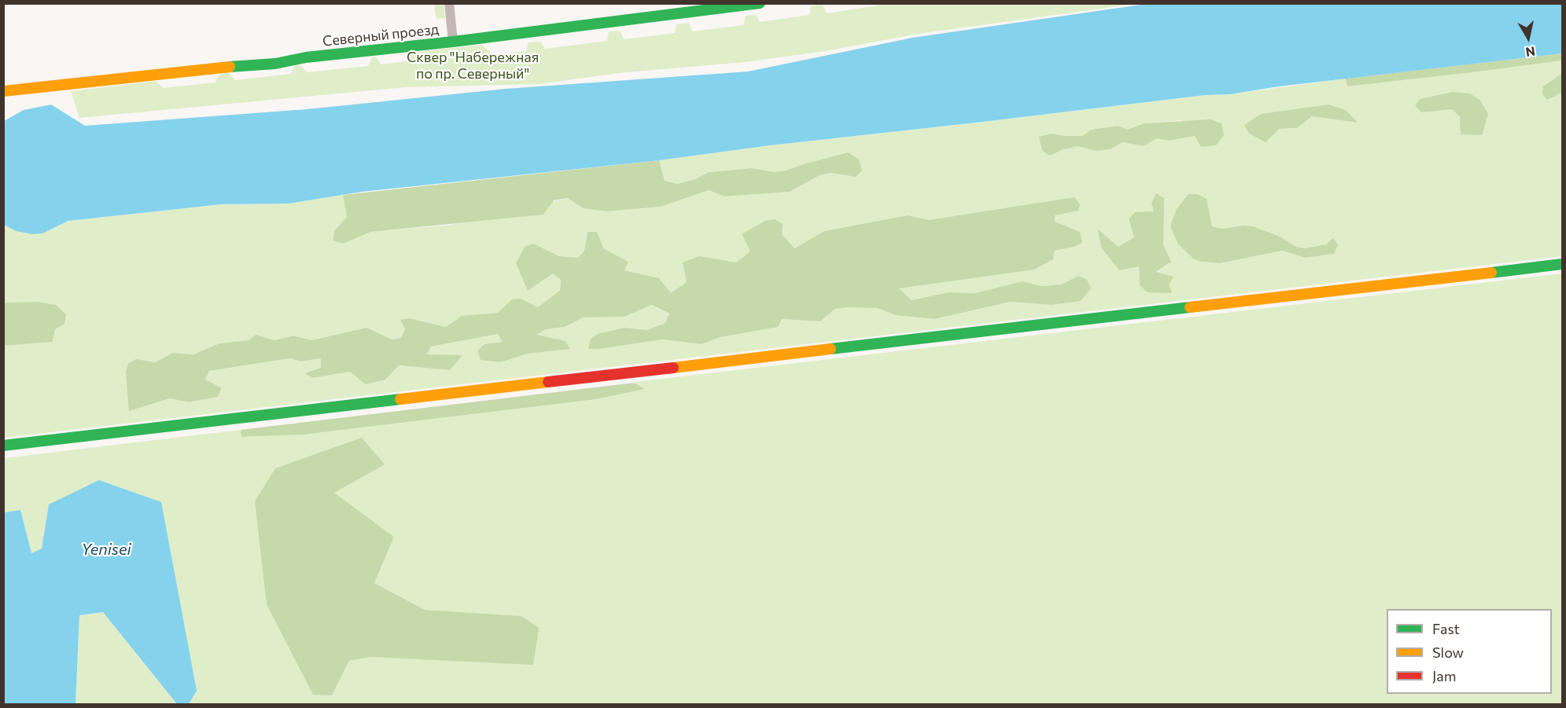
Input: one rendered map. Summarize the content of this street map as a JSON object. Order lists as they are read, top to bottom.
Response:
{
  "streets": {
    "main road": ["Северный проезд"]
  },
  "water": ["Yenisei"],
  "parks": ["Сквер \"Набережная по пр. Северный\""],
  "legend": ["Fast", "Slow", "Jam"],
  "north": "bottom"
}
